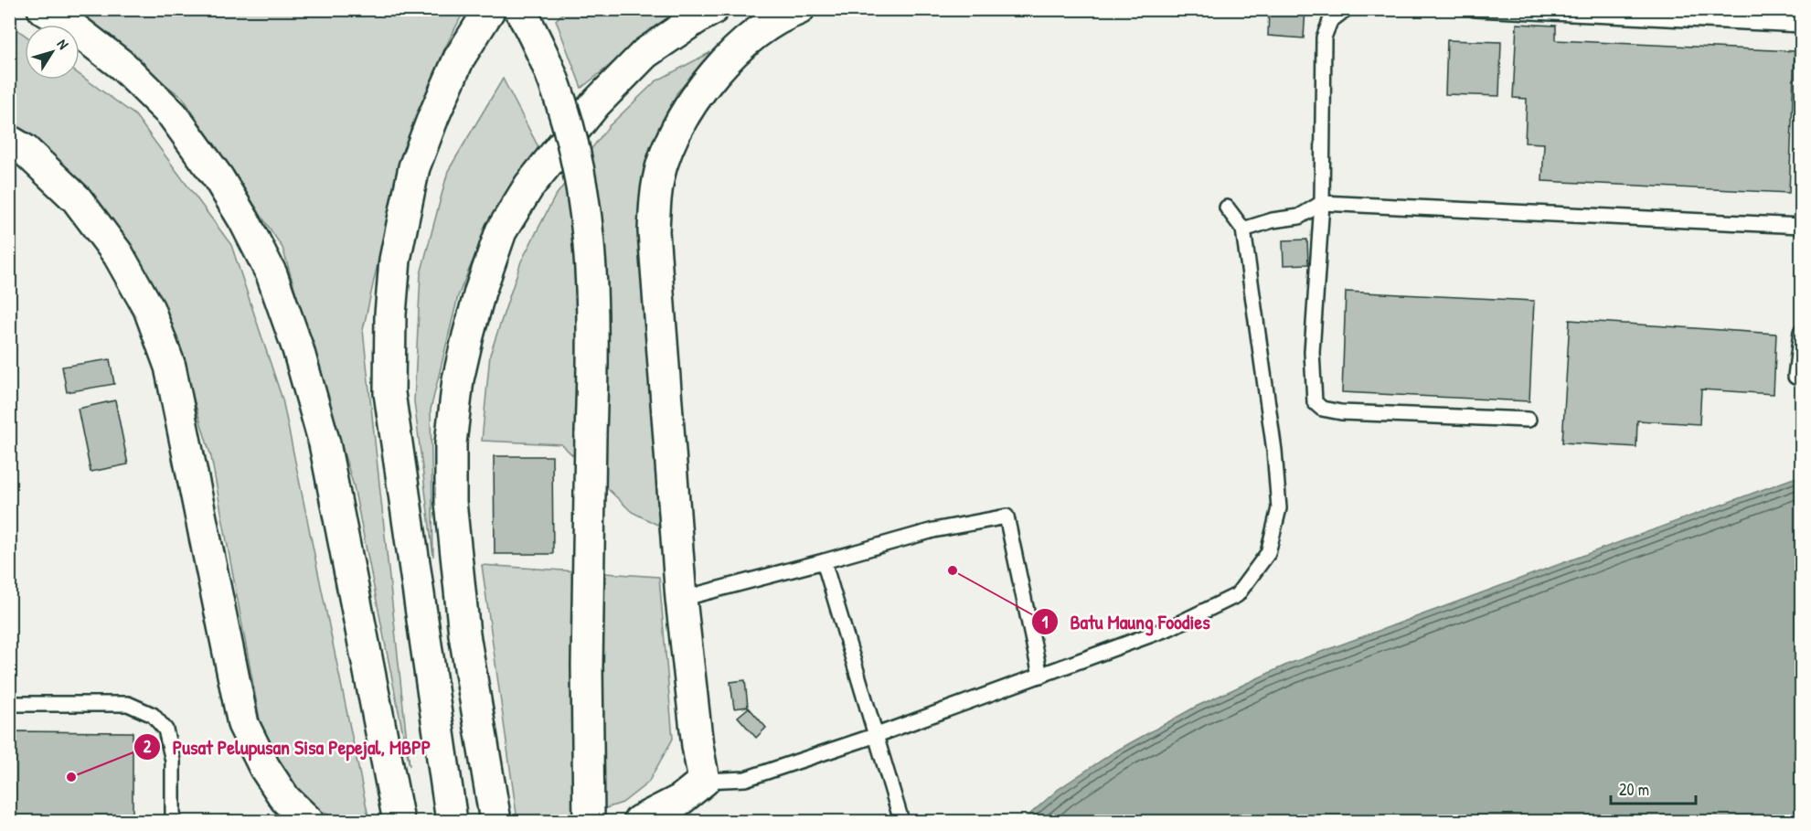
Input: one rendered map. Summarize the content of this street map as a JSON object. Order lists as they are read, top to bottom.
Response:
{
  "places": ["Batu Maung Foodies", "Pusat Pelupusan Sisa Pepejal, MBPP"],
  "scale_bar": "20 m",
  "north": "top right"
}
